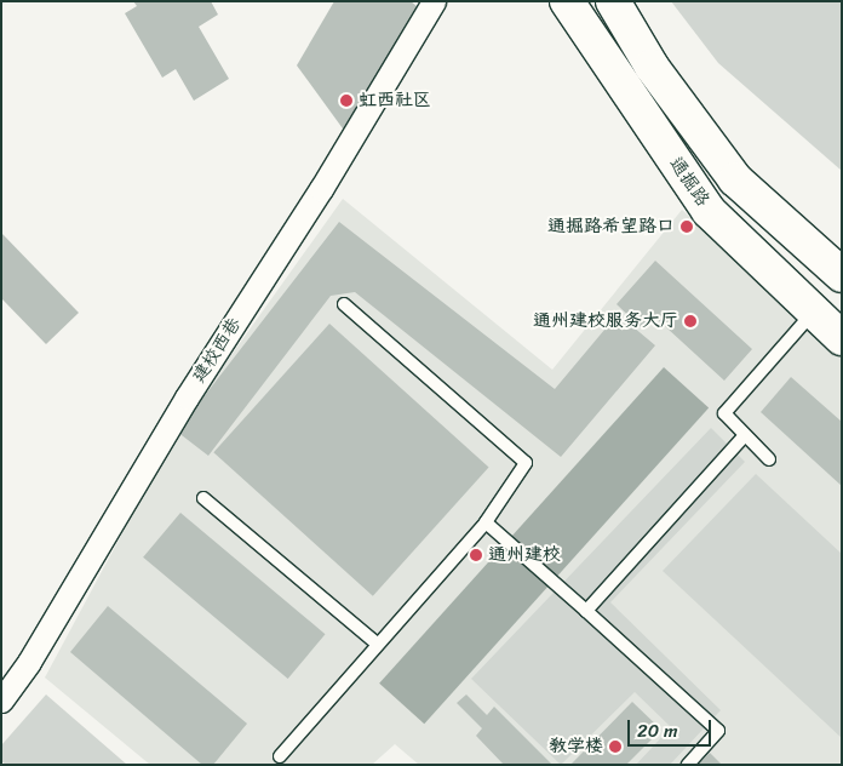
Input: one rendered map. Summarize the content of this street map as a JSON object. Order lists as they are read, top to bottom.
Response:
{
  "streets": {
    "main road": ["通掘路"],
    "street": ["建校西巷"]
  },
  "places": [
    "虹西社区",
    "通掘路希望路口",
    "通州建校服务大厅",
    "通州建校",
    "教学楼"
  ],
  "scale_bar": "20 m"
}
